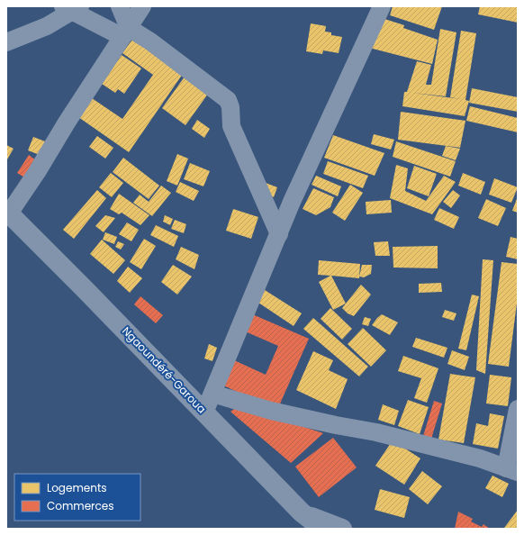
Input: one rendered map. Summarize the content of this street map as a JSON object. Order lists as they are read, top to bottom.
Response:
{
  "streets": {
    "highway": ["Ngaoundéré-Garoua"]
  },
  "legend": ["Logements", "Commerces"]
}
